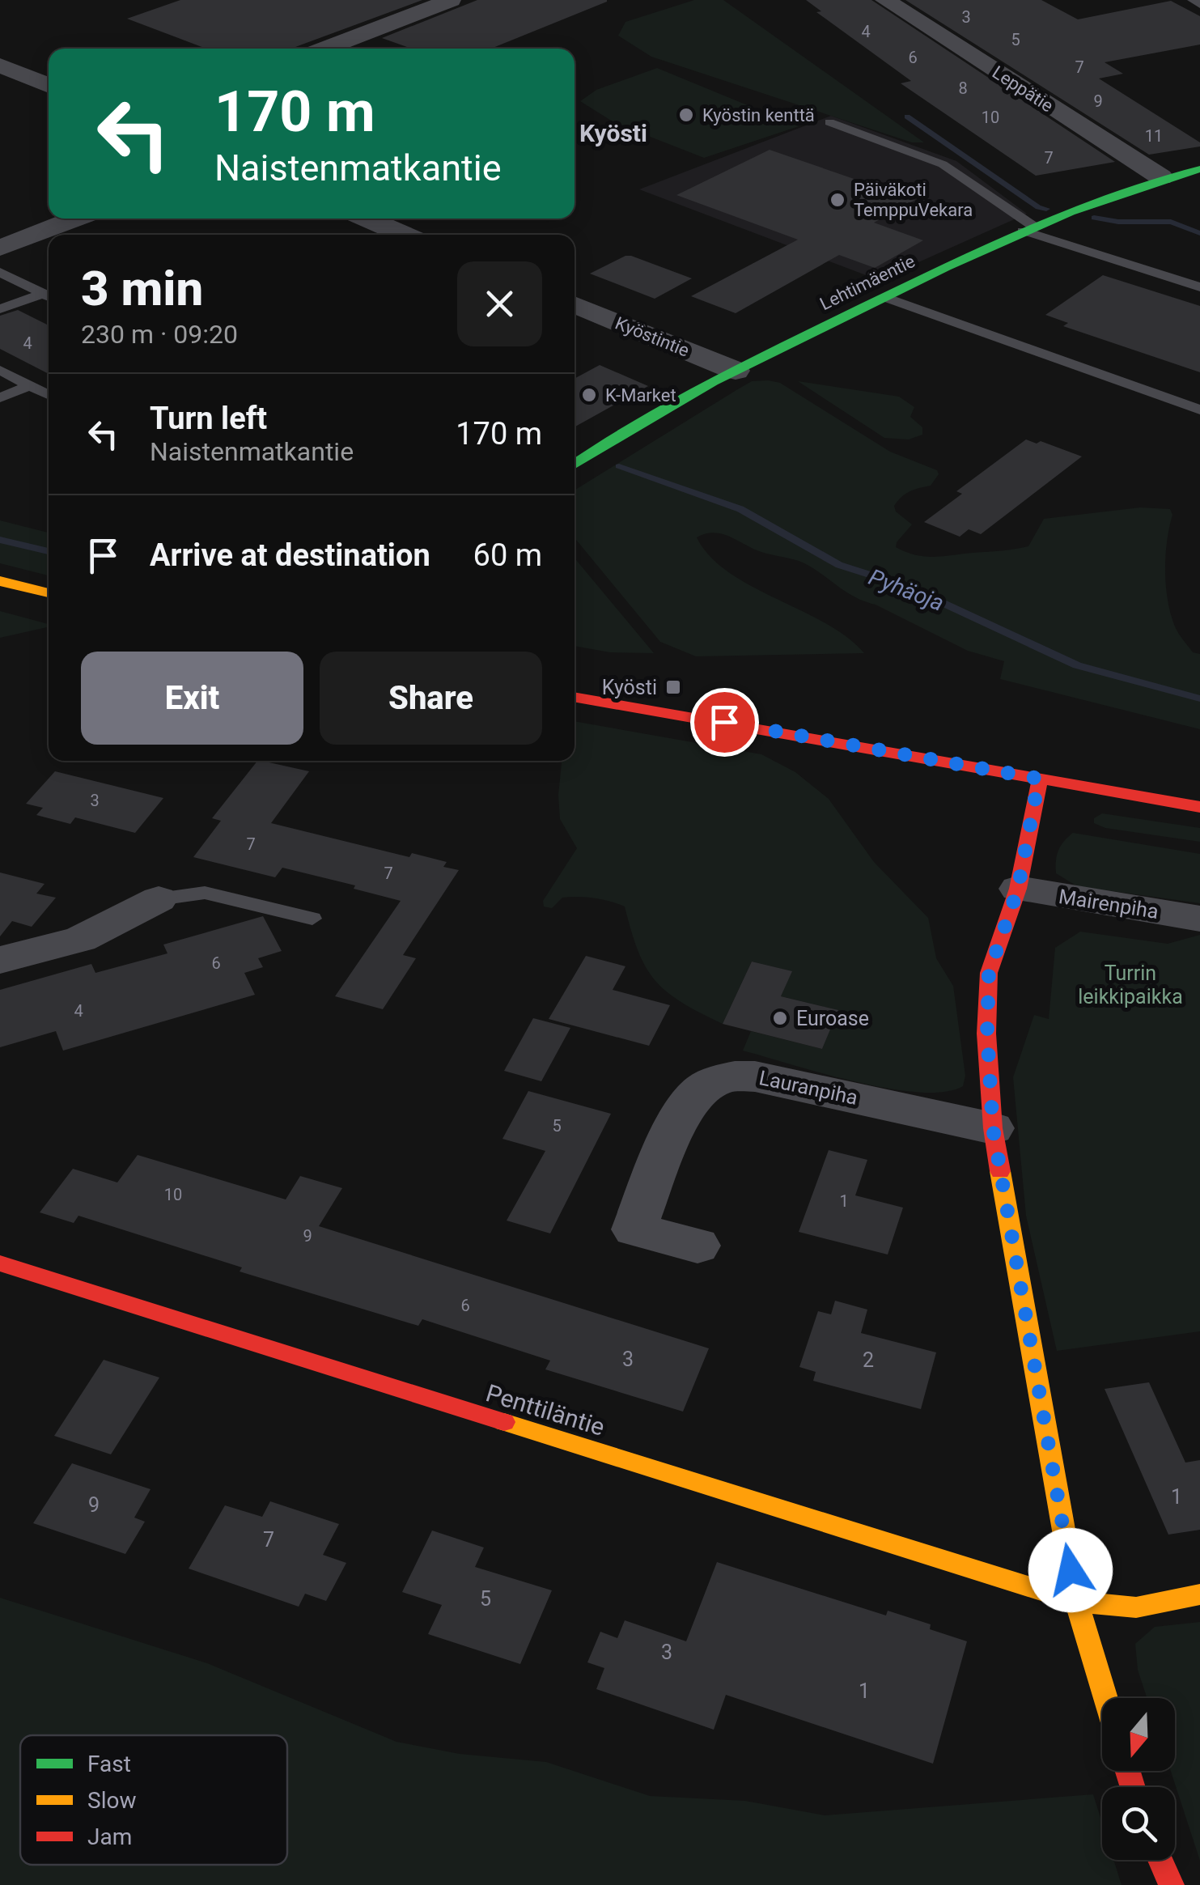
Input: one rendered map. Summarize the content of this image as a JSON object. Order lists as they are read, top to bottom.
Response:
{
  "streets": {
    "street": [
      "Leppätie",
      "Lehtimäentie",
      "Kyöstintie",
      "Mairenpiha",
      "Lauranpiha",
      "Penttiläntie"
    ]
  },
  "crossings": [
    ["Leppätie", "Lehtimäentie"],
    ["Lehtimäentie", "Kyöstintie"]
  ],
  "districts": ["Kyösti"],
  "water": ["Pyhäoja"],
  "parks": ["Turrin leikkipaikka"],
  "places": {
    "other": [
      "Kyöstin kenttä",
      "Päiväkoti TemppuVekara",
      "K-Market",
      "Euroase"
    ],
    "transit": ["Kyösti"]
  },
  "house_numbers": [
    "3",
    "4",
    "5",
    "6",
    "7",
    "8",
    "9",
    "10",
    "11",
    "7",
    "4",
    "3",
    "7",
    "7",
    "6",
    "4",
    "5",
    "10",
    "1",
    "9",
    "6",
    "3",
    "2",
    "1",
    "9",
    "7",
    "5",
    "3",
    "1"
  ],
  "legend": ["Fast", "Slow", "Jam"],
  "north": "bottom",
  "page": {
    "turn": ["170 m", "Naistenmatkantie"],
    "heading": ["3 min", "230 m · 09:20"],
    "list": [
      {
        "name": "Turn left",
        "note": "Naistenmatkantie",
        "value": "170 m"
      },
      {
        "name": "Arrive at destination",
        "value": "60 m"
      }
    ],
    "buttons": ["Exit", "Share"]
  }
}
